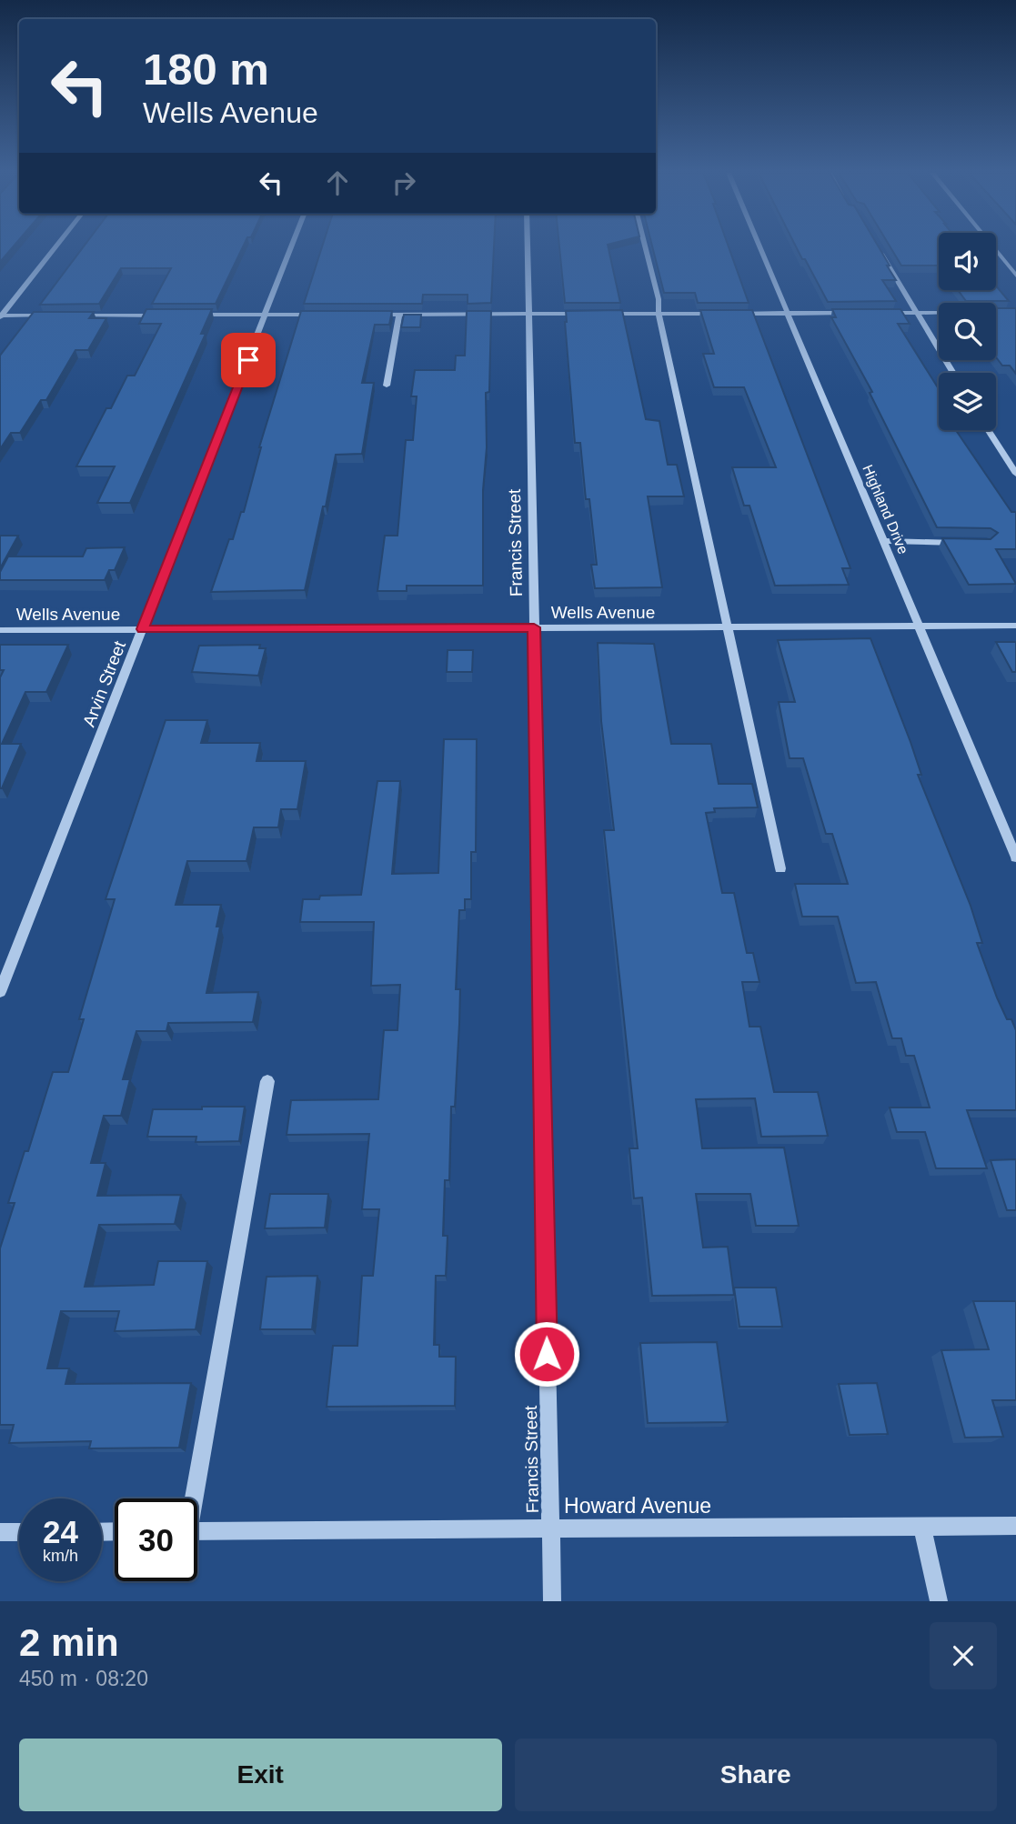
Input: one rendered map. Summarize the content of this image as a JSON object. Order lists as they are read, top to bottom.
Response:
{
  "streets": {
    "street": [
      "Highland Drive",
      "Francis Street",
      "Wells Avenue",
      "Arvin Street",
      "Howard Avenue"
    ]
  },
  "crossings": [
    ["Highland Drive", "Wells Avenue"],
    ["Francis Street", "Wells Avenue"],
    ["Francis Street", "Howard Avenue"],
    ["Wells Avenue", "Arvin Street"]
  ],
  "page": {
    "turn": ["180 m", "Wells Avenue"],
    "speed": "24 km/h",
    "limit": "30",
    "heading": ["2 min", "450 m · 08:20"],
    "buttons": ["Exit", "Share"]
  }
}
